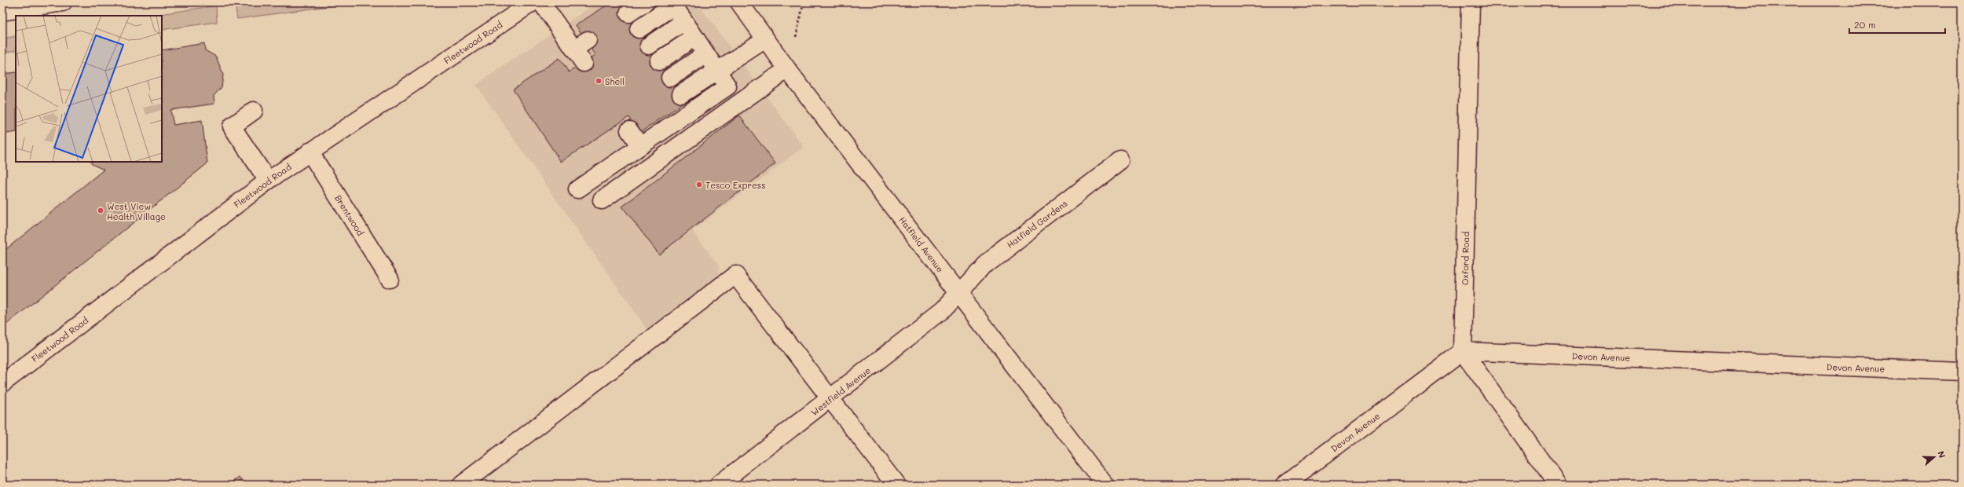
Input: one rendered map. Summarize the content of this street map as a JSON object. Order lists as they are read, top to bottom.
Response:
{
  "streets": {
    "street": [
      "Fleetwood Road",
      "Brentwood",
      "Hatfield Gardens",
      "Hatfield Avenue",
      "Oxford Road",
      "Devon Avenue",
      "Westfield Avenue"
    ]
  },
  "crossings": [
    ["Fleetwood Road", "Brentwood"],
    ["Hatfield Gardens", "Hatfield Avenue"],
    ["Hatfield Gardens", "Westfield Avenue"],
    ["Hatfield Avenue", "Westfield Avenue"],
    ["Oxford Road", "Devon Avenue"]
  ],
  "places": ["Shell", "Tesco Express", "West View Health Village"],
  "scale_bar": "20 m",
  "north": "right"
}
